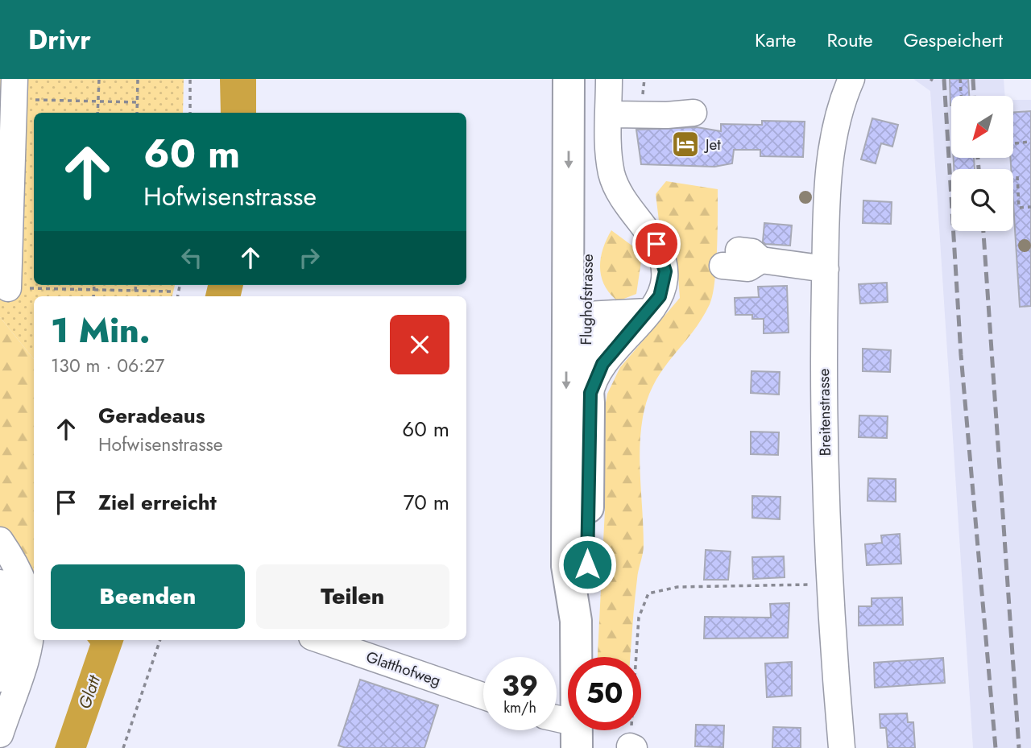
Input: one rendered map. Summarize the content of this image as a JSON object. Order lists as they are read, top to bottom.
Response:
{
  "streets": {
    "main road": ["Flughofstrasse"],
    "street": ["Breitenstrasse", "Glatthofweg"]
  },
  "water": ["Glatt"],
  "places": {
    "hotel": ["Jet"]
  },
  "north": "bottom left",
  "page": {
    "header": "Drivr",
    "nav": ["Karte", "Route", "Gespeichert"],
    "turn": ["60 m", "Hofwisenstrasse"],
    "heading": ["1 Min.", "130 m · 06:27"],
    "list": [
      {
        "name": "Geradeaus",
        "note": "Hofwisenstrasse",
        "value": "60 m"
      },
      {
        "name": "Ziel erreicht",
        "value": "70 m"
      }
    ],
    "buttons": ["Beenden", "Teilen"],
    "speed": "39 km/h",
    "limit": "50"
  }
}
